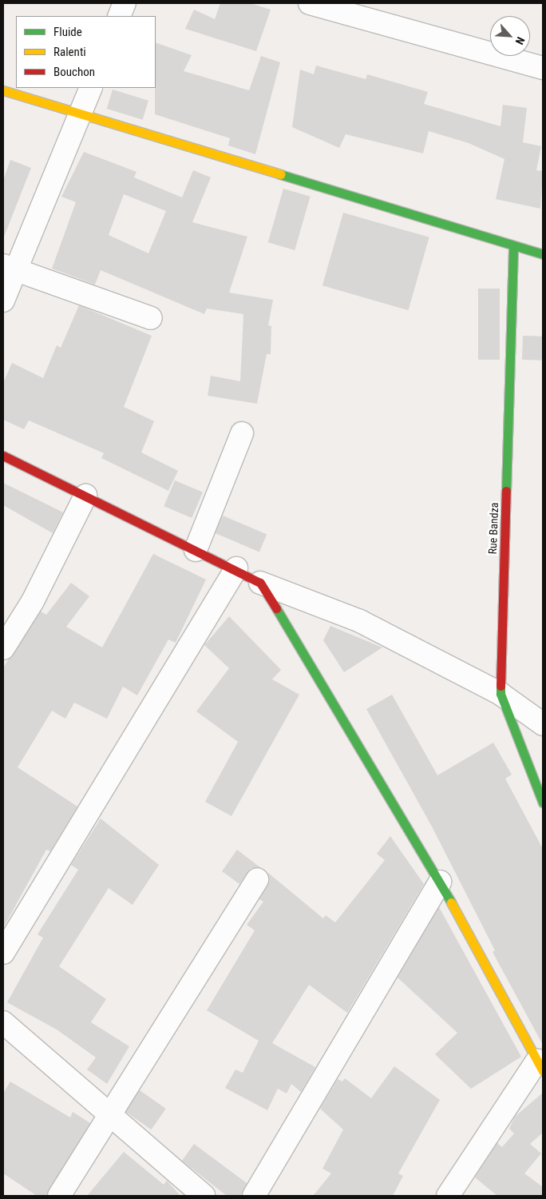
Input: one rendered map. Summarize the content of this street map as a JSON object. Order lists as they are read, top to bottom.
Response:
{
  "streets": {
    "street": ["Rue Bandza"]
  },
  "legend": ["Fluide", "Ralenti", "Bouchon"],
  "north": "bottom right"
}
